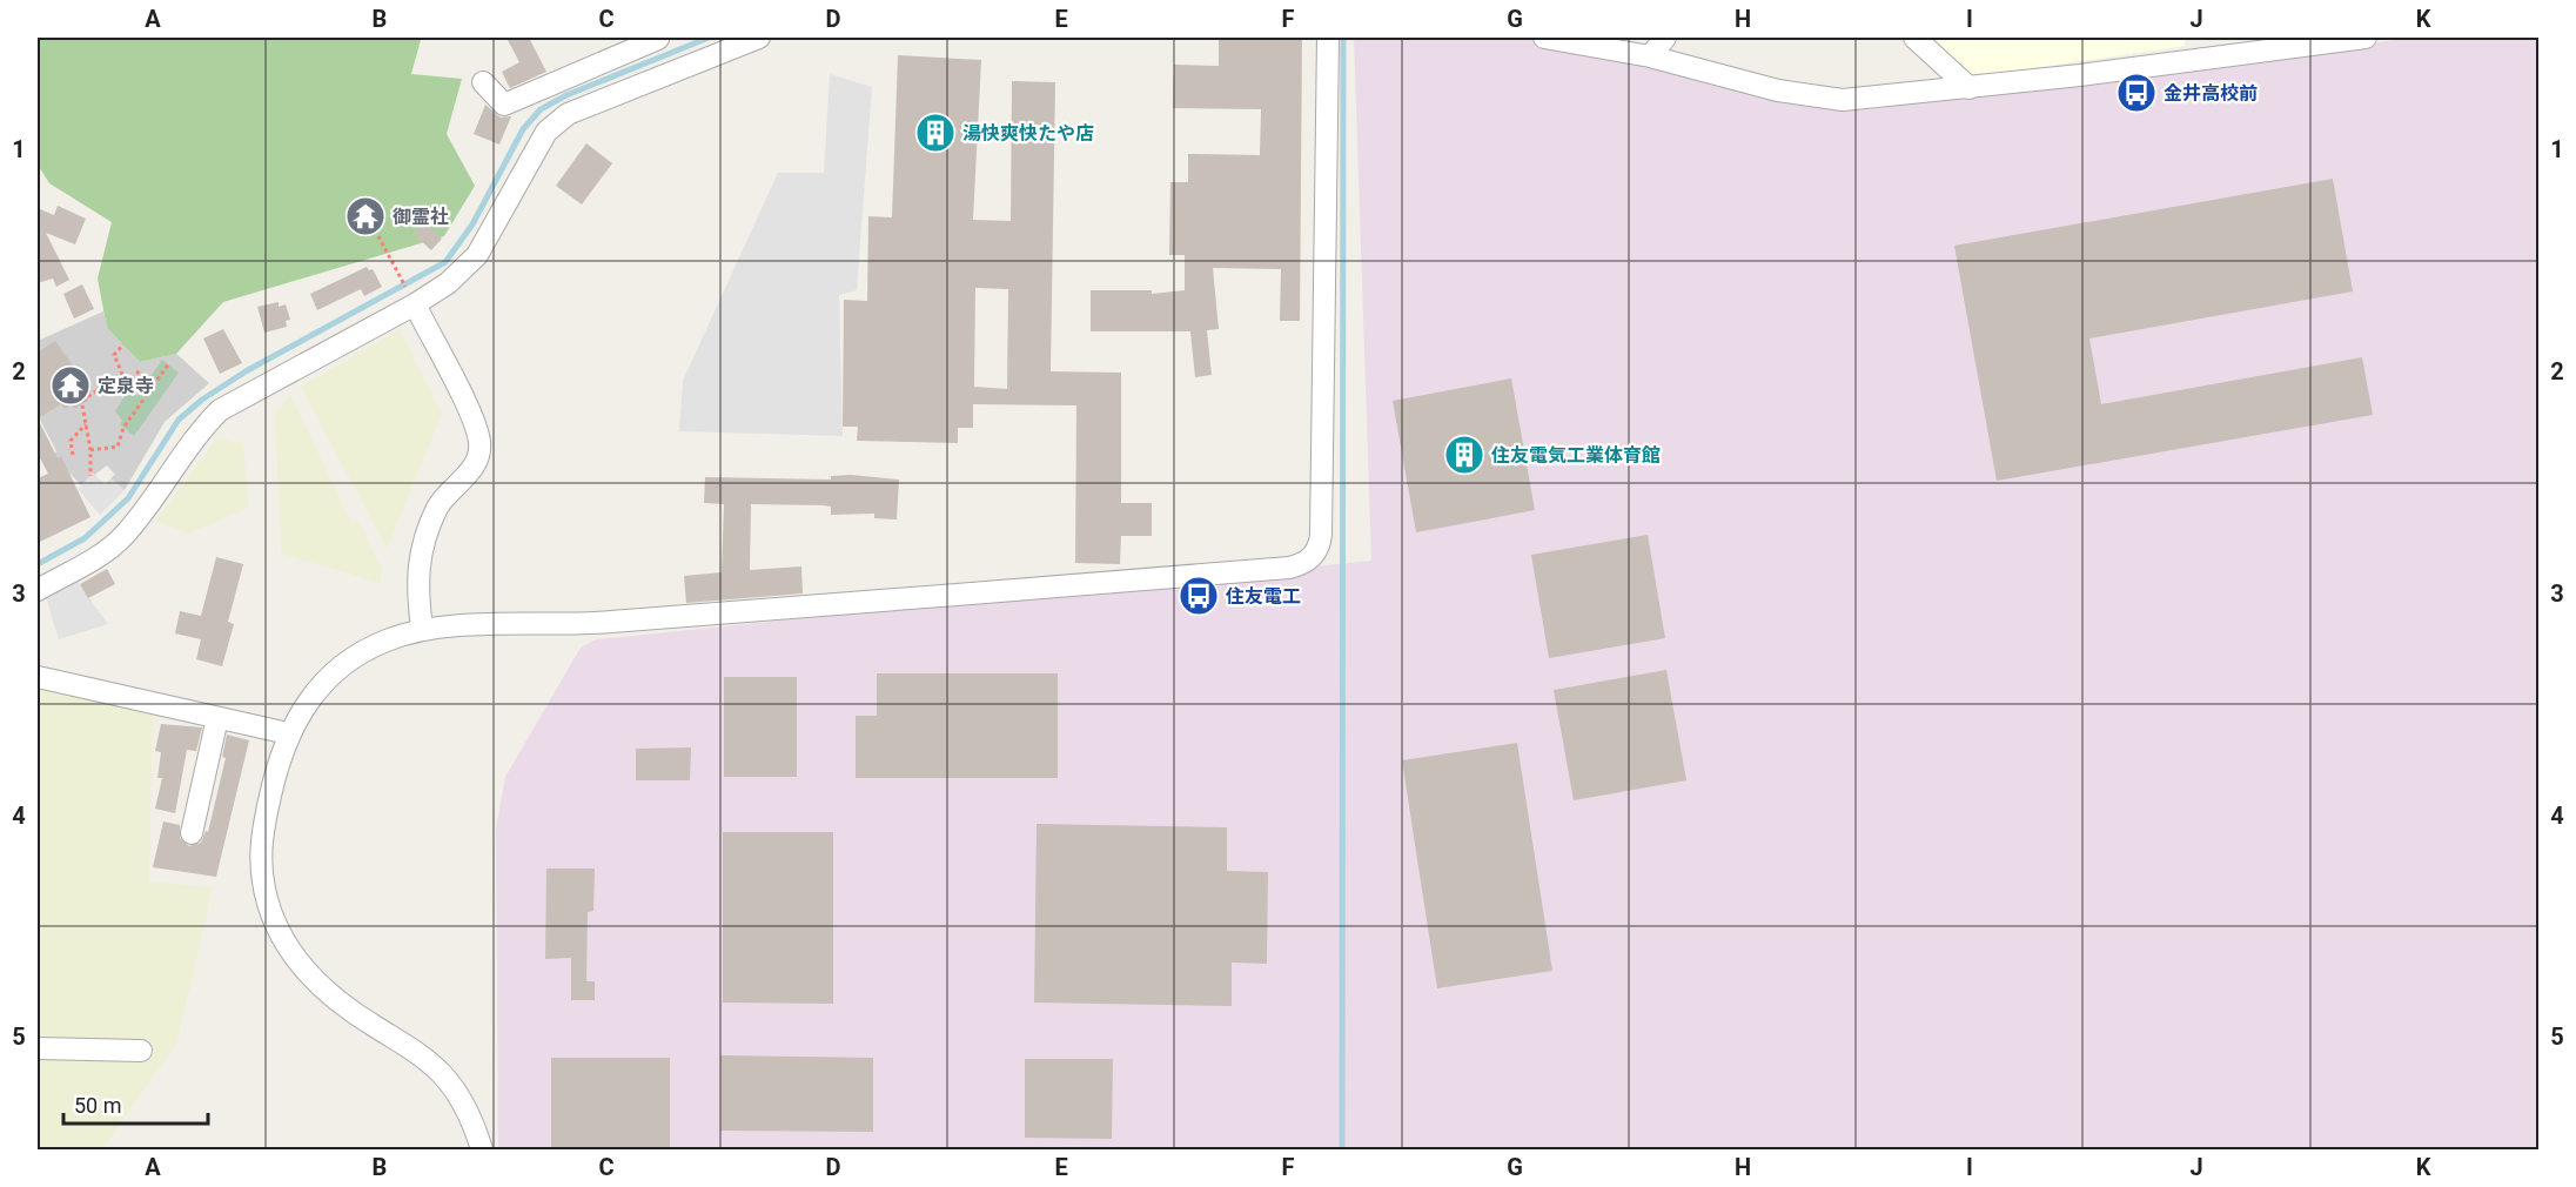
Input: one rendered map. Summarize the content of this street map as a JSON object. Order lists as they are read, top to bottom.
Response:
{
  "places": {
    "bus stop": ["金井高校前", "住友電工"],
    "building": ["湯快爽快たや店", "住友電気工業体育館"],
    "temple": ["御霊社", "定泉寺"]
  },
  "scale_bar": "50 m",
  "grid": {
    "columns": [
      "A",
      "B",
      "C",
      "D",
      "E",
      "F",
      "G",
      "H",
      "I",
      "J",
      "K"
    ],
    "rows": [
      "1",
      "2",
      "3",
      "4",
      "5"
    ]
  }
}
